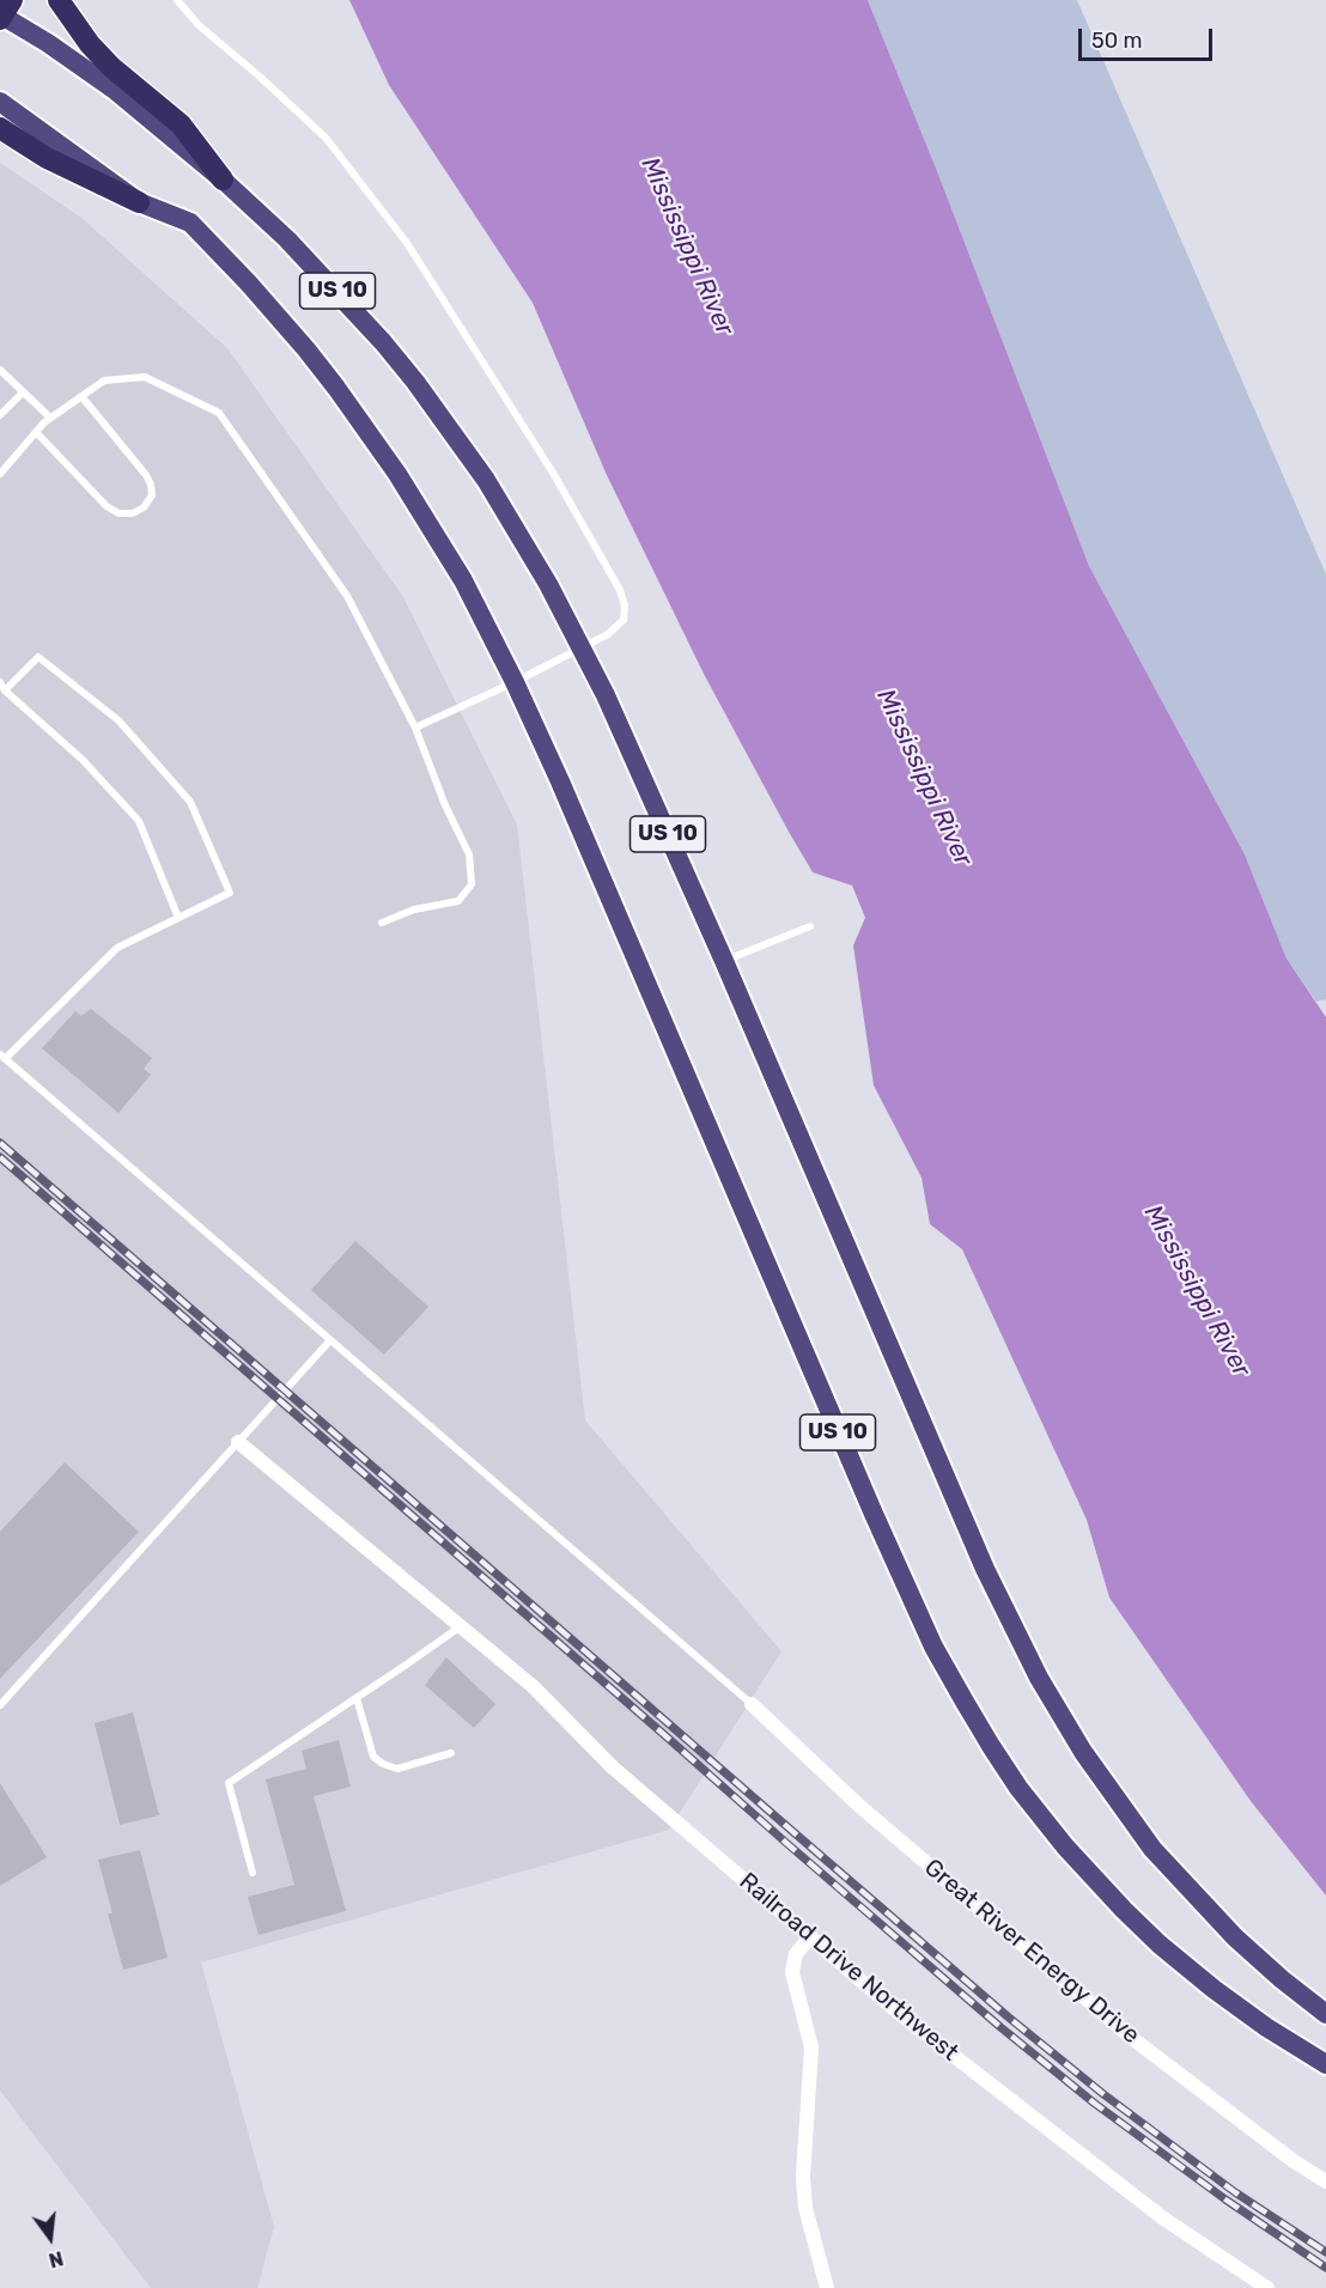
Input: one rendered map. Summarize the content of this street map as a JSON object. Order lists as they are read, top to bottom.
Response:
{
  "streets": {
    "highway": ["US 10"],
    "street": ["Great River Energy Drive", "Railroad Drive Northwest"]
  },
  "water": ["Mississippi River"],
  "scale_bar": "50 m",
  "north": "bottom"
}
